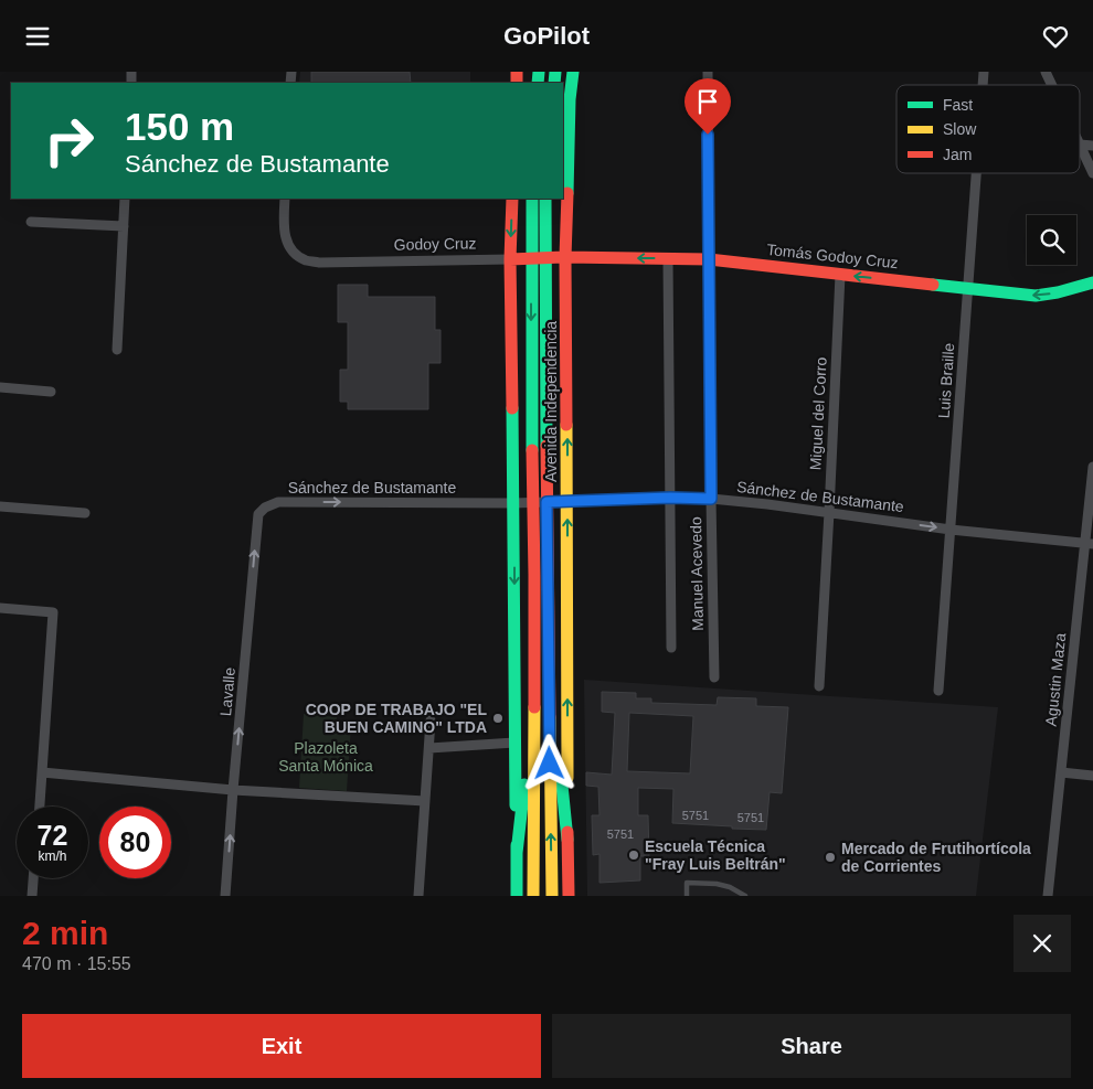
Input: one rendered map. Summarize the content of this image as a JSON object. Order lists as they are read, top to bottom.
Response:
{
  "streets": {
    "main road": ["Godoy Cruz", "Tomás Godoy Cruz", "Avenida Independencia"],
    "street": [
      "Luis Braille",
      "Miguel del Corro",
      "Sánchez de Bustamante",
      "Manuel Acevedo",
      "Agustin Maza",
      "Lavalle"
    ]
  },
  "crossings": [
    ["Godoy Cruz", "Tomás Godoy Cruz"],
    ["Godoy Cruz", "Avenida Independencia"],
    ["Tomás Godoy Cruz", "Luis Braille"],
    ["Tomás Godoy Cruz", "Avenida Independencia"],
    ["Tomás Godoy Cruz", "Miguel del Corro"],
    ["Tomás Godoy Cruz", "Manuel Acevedo"],
    ["Luis Braille", "Sánchez de Bustamante"],
    ["Avenida Independencia", "Sánchez de Bustamante"],
    ["Miguel del Corro", "Sánchez de Bustamante"],
    ["Sánchez de Bustamante", "Manuel Acevedo"],
    ["Sánchez de Bustamante", "Agustin Maza"],
    ["Sánchez de Bustamante", "Lavalle"]
  ],
  "one_way": ["Tomás Godoy Cruz", "Sánchez de Bustamante", "Lavalle"],
  "parks": ["Plazoleta Santa Mónica"],
  "places": ["COOP DE TRABAJO \"EL BUEN CAMINO\" LTDA", "Escuela Técnica \"Fray Luis Beltrán\"", "Mercado de Frutihortícola de Corrientes"],
  "house_numbers": ["5751", "5751", "5751"],
  "legend": ["Fast", "Slow", "Jam"],
  "page": {
    "header": "GoPilot",
    "turn": ["150 m", "Sánchez de Bustamante"],
    "speed": "72 km/h",
    "limit": "80",
    "heading": ["2 min", "470 m · 15:55"],
    "buttons": ["Exit", "Share"]
  }
}
